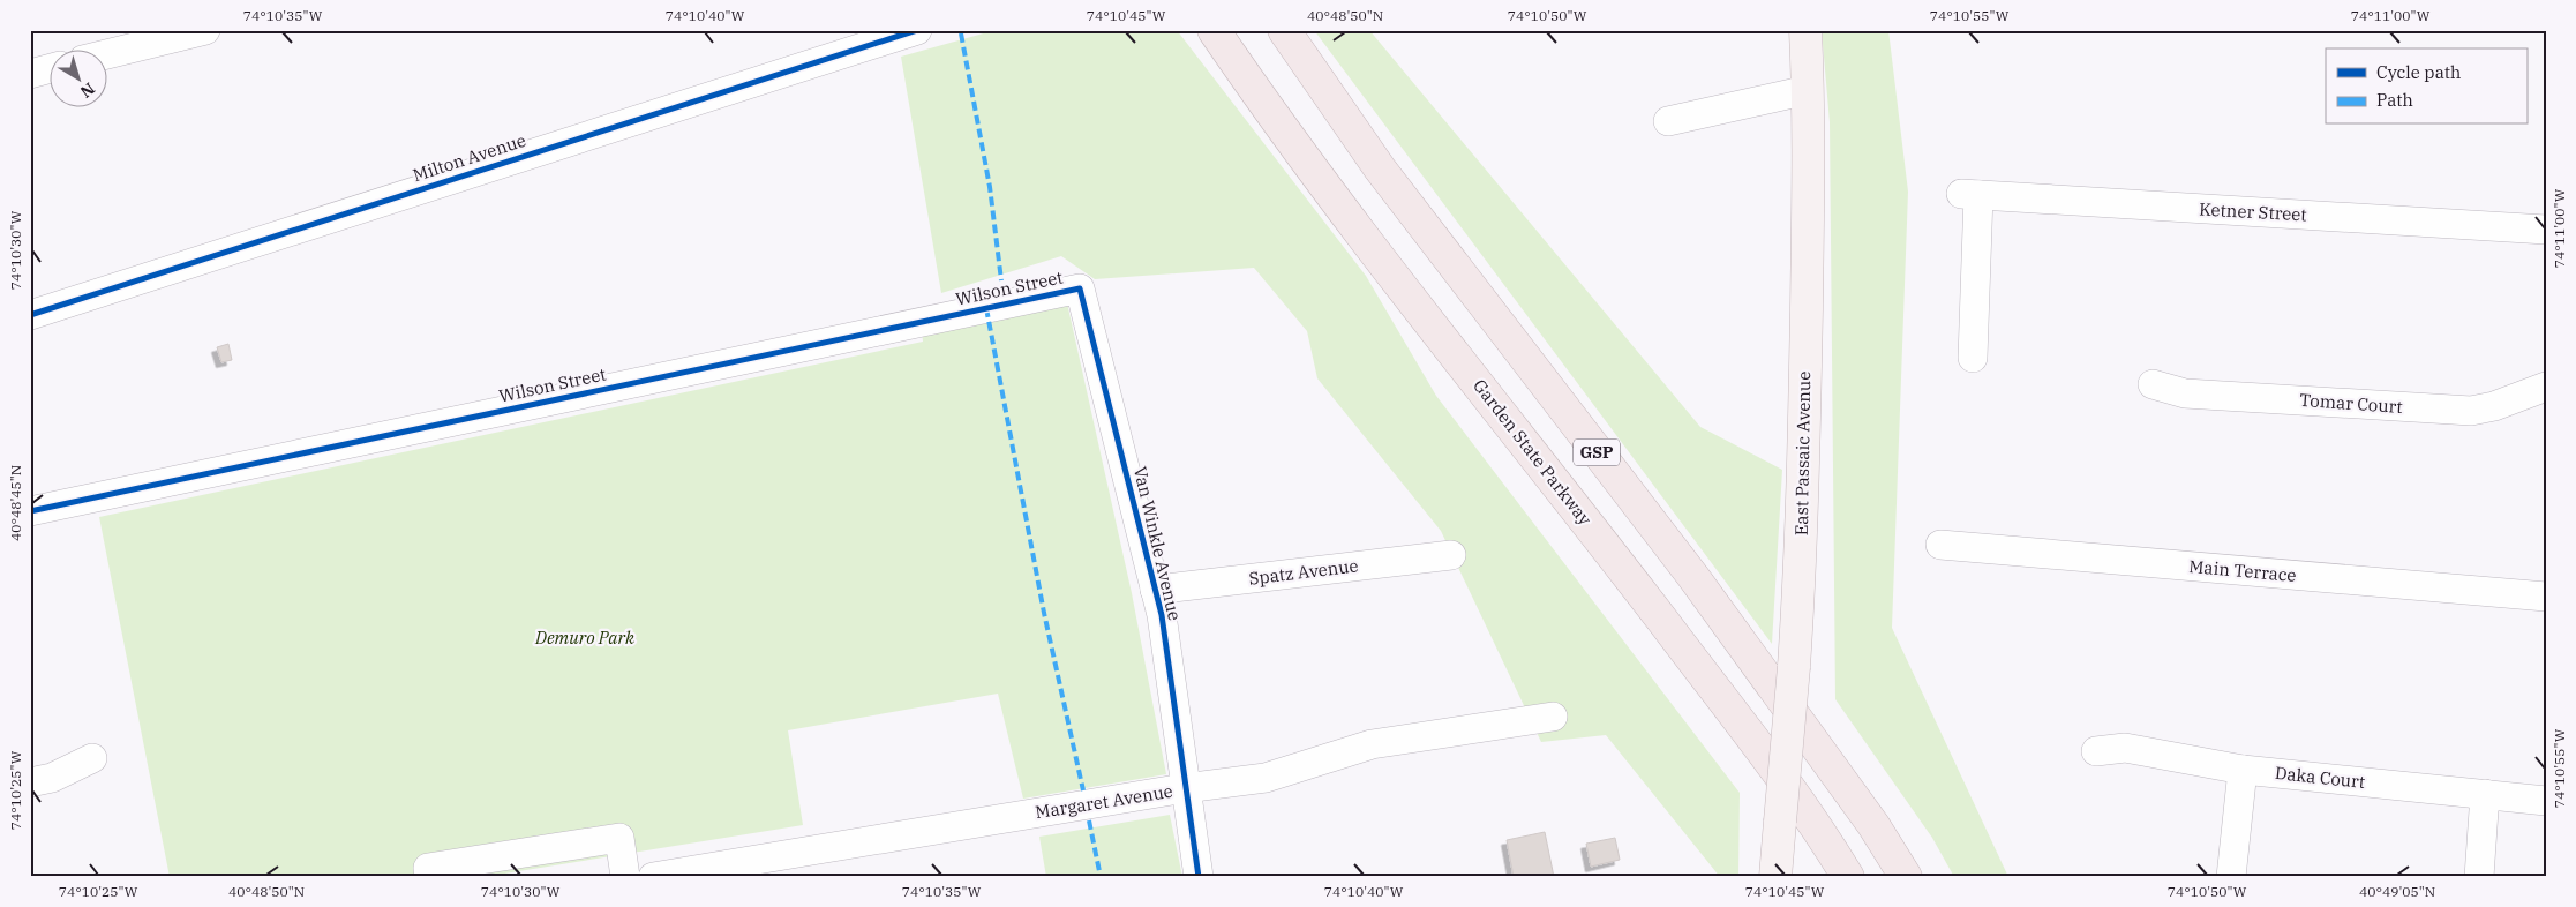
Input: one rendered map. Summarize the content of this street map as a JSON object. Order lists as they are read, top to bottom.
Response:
{
  "streets": {
    "highway": ["Garden State Parkway", "GSP"],
    "main road": ["East Passaic Avenue"],
    "street": [
      "Milton Avenue",
      "Ketner Street",
      "Wilson Street",
      "Tomar Court",
      "Van Winkle Avenue",
      "Main Terrace",
      "Spatz Avenue",
      "Daka Court",
      "Margaret Avenue"
    ]
  },
  "crossings": [
    ["Wilson Street", "Van Winkle Avenue"],
    ["Van Winkle Avenue", "Spatz Avenue"],
    ["Van Winkle Avenue", "Margaret Avenue"]
  ],
  "parks": ["Demuro Park"],
  "legend": ["Cycle path", "Path"],
  "north": "bottom right",
  "coordinates": [
    "74°10'35\"W",
    "74°10'40\"W",
    "74°10'45\"W",
    "40°48'50\"N",
    "74°10'50\"W",
    "74°10'55\"W",
    "74°11'00\"W",
    "74°10'30\"W",
    "40°48'45\"N",
    "74°10'25\"W",
    "40°49'05\"N"
  ]
}
